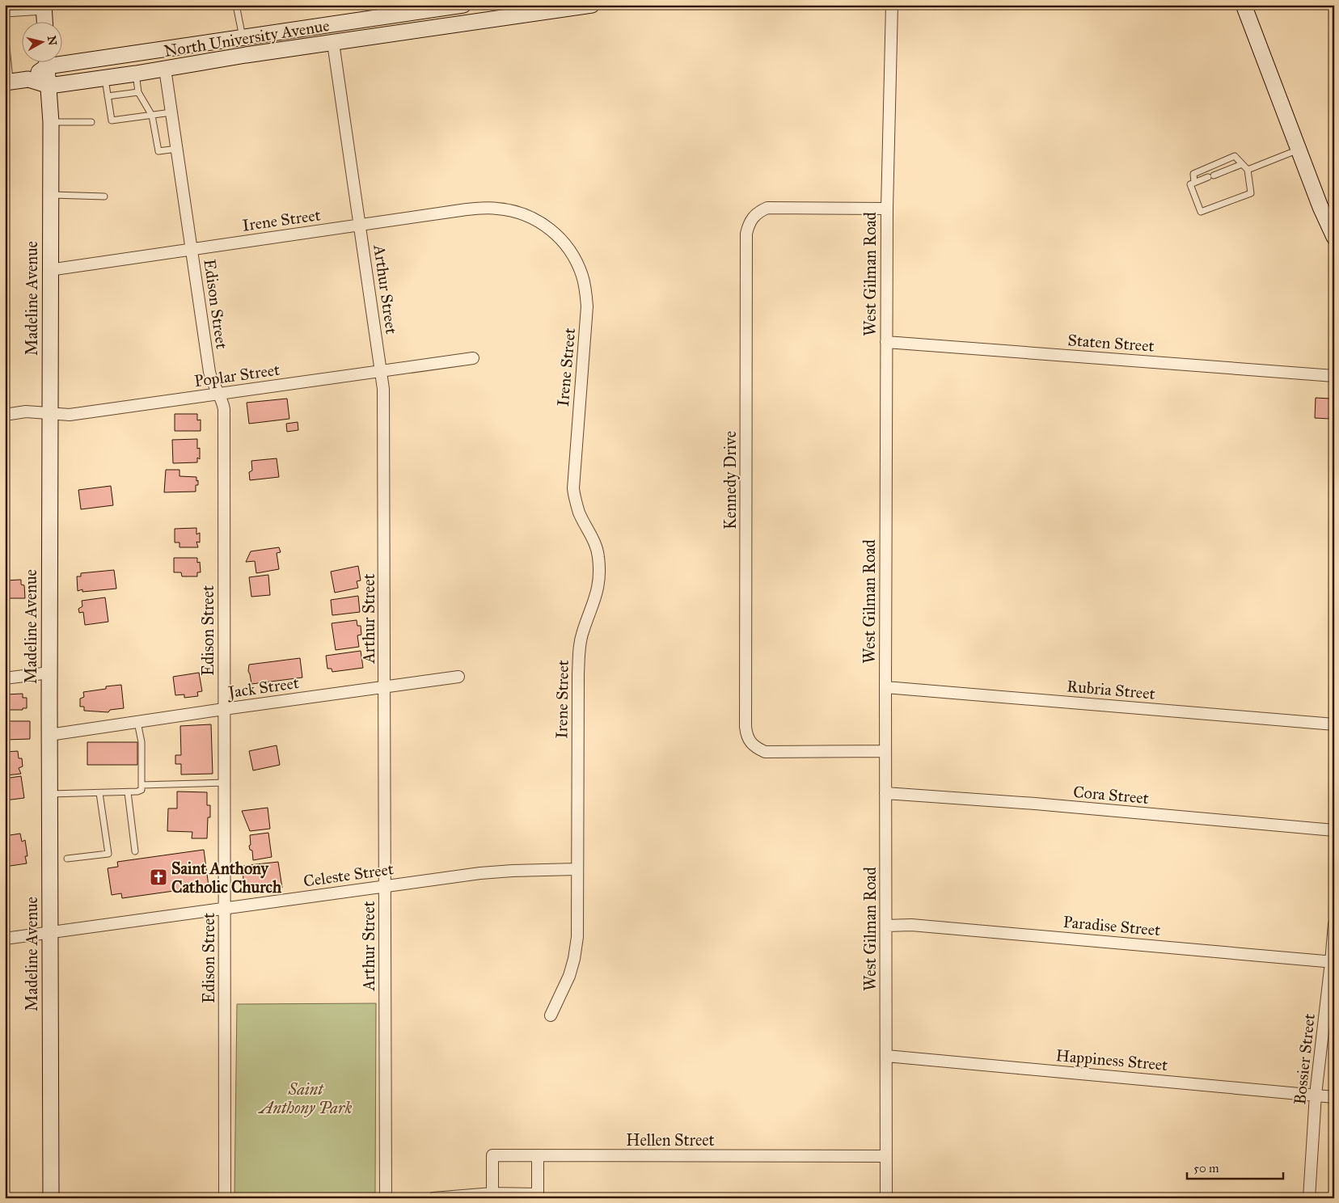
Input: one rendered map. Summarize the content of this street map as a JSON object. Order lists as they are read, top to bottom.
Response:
{
  "streets": {
    "main road": ["North University Avenue", "Madeline Avenue"],
    "street": [
      "Irene Street",
      "West Gilman Road",
      "Arthur Street",
      "Edison Street",
      "Staten Street",
      "Poplar Street",
      "Kennedy Drive",
      "Jack Street",
      "Rubria Street",
      "Cora Street",
      "Celeste Street",
      "Paradise Street",
      "Bossier Street",
      "Happiness Street",
      "Hellen Street"
    ]
  },
  "crossings": [
    ["North University Avenue", "Arthur Street"],
    ["North University Avenue", "Madeline Avenue"],
    ["North University Avenue", "Edison Street"],
    ["Irene Street", "Arthur Street"],
    ["Irene Street", "Madeline Avenue"],
    ["Irene Street", "Edison Street"],
    ["Irene Street", "Celeste Street"],
    ["West Gilman Road", "Staten Street"],
    ["West Gilman Road", "Kennedy Drive"],
    ["West Gilman Road", "Rubria Street"],
    ["West Gilman Road", "Cora Street"],
    ["West Gilman Road", "Paradise Street"],
    ["West Gilman Road", "Happiness Street"],
    ["West Gilman Road", "Hellen Street"],
    ["Arthur Street", "Poplar Street"],
    ["Arthur Street", "Jack Street"],
    ["Arthur Street", "Celeste Street"],
    ["Madeline Avenue", "Poplar Street"],
    ["Madeline Avenue", "Jack Street"],
    ["Madeline Avenue", "Celeste Street"],
    ["Edison Street", "Poplar Street"],
    ["Edison Street", "Jack Street"],
    ["Edison Street", "Celeste Street"],
    ["Paradise Street", "Bossier Street"],
    ["Bossier Street", "Happiness Street"]
  ],
  "parks": ["Saint Anthony Park"],
  "places": {
    "church": ["Saint Anthony Catholic Church"]
  },
  "scale_bar": "50 m",
  "north": "right"
}
